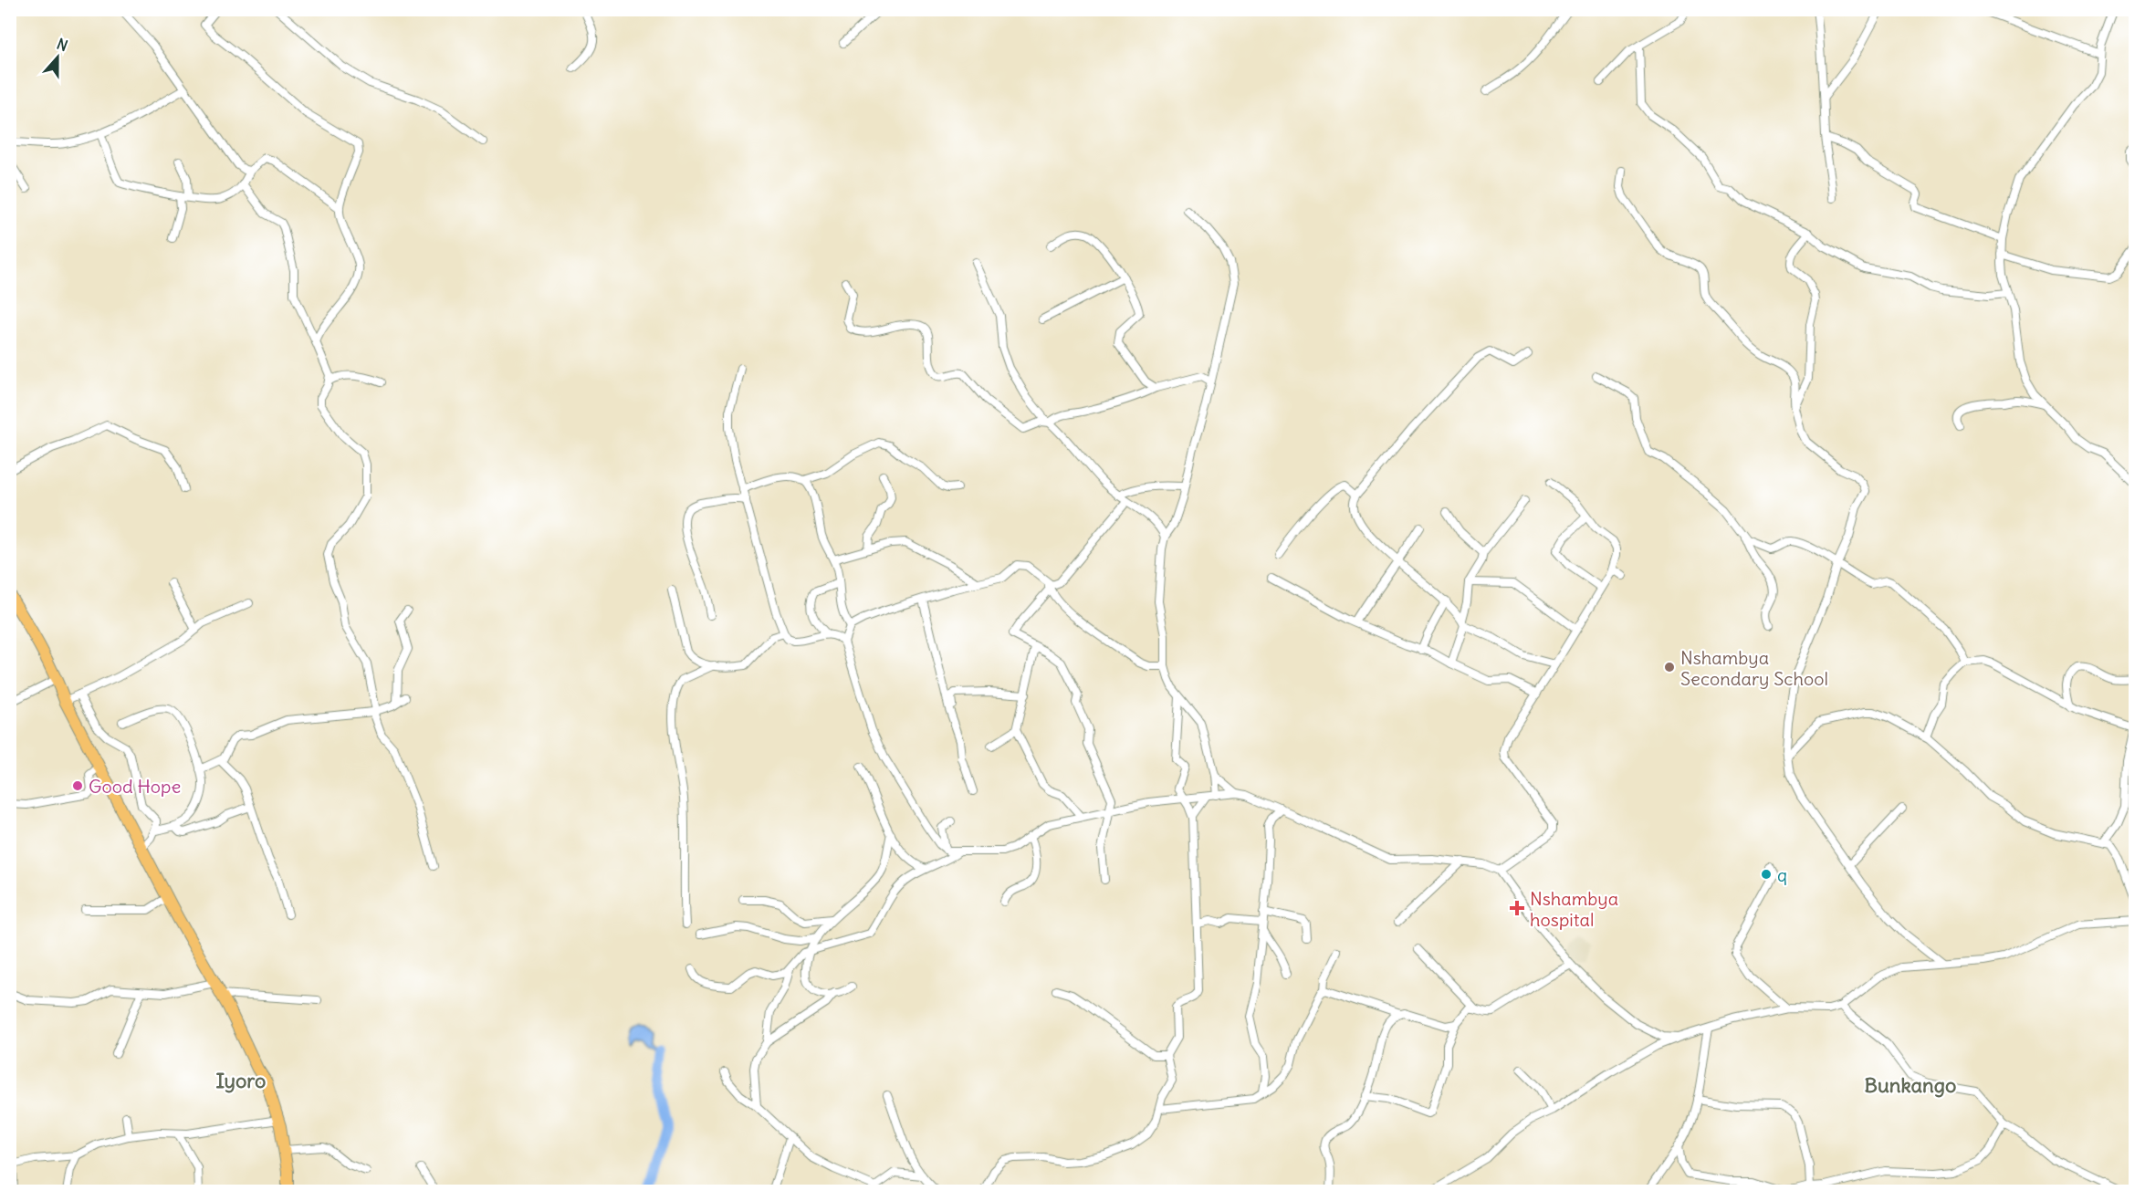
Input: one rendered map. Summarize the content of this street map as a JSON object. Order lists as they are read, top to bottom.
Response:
{
  "districts": ["Iyoro", "Bunkango"],
  "places": {
    "other": ["Nshambya Secondary School", "Good Hope", "q"],
    "health": ["Nshambya hospital"]
  },
  "north": "top"
}
